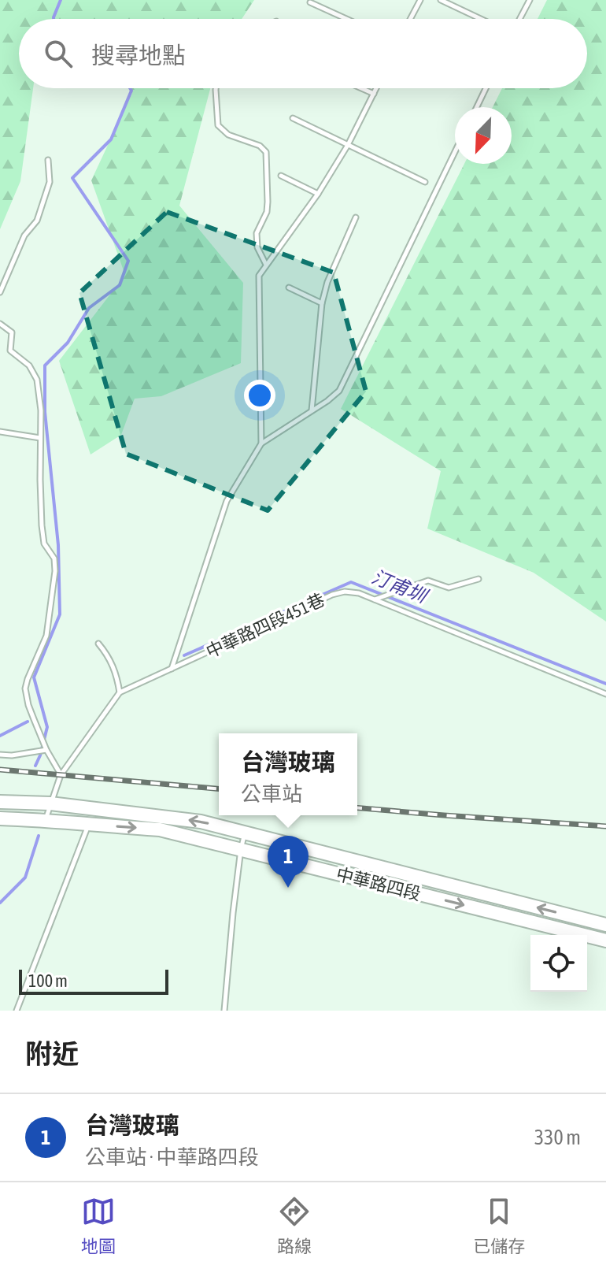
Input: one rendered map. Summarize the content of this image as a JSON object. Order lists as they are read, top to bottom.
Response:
{
  "streets": {
    "main road": ["中華路四段"],
    "lane": ["中華路四段451巷"]
  },
  "water": ["汀甫圳"],
  "scale_bar": "100 m",
  "north": "bottom left",
  "page": {
    "search": "搜尋地點",
    "popup": ["台灣玻璃", "公車站"],
    "pins": "1",
    "scale": "100 m",
    "heading": "附近",
    "list": [
      {
        "mark": "1",
        "name": "台灣玻璃",
        "note": "公車站 · 中華路四段",
        "value": "330 m"
      }
    ],
    "nav": ["地圖", "路線", "已儲存"]
  }
}
